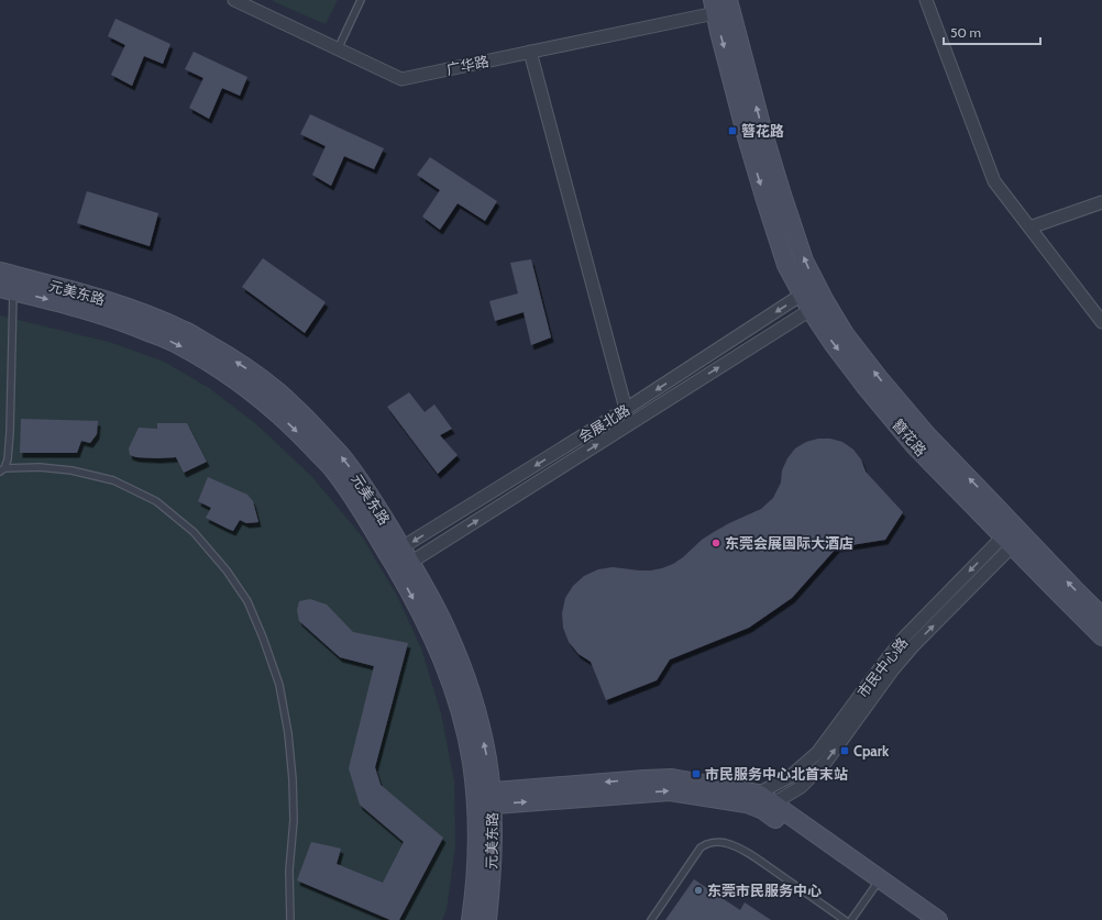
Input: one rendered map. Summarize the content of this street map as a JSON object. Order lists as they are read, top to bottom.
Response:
{
  "streets": {
    "street": [
      "广华路",
      "元美东路",
      "会展北路",
      "簪花路",
      "市民中心路"
    ]
  },
  "crossings": [
    ["广华路", "簪花路"],
    ["元美东路", "会展北路"],
    ["会展北路", "簪花路"],
    ["簪花路", "市民中心路"]
  ],
  "places": {
    "transit": ["簪花路", "Cpark", "市民服务中心北首末站"],
    "other": ["东莞会展国际大酒店", "东莞市民服务中心"]
  },
  "scale_bar": "50 m"
}
